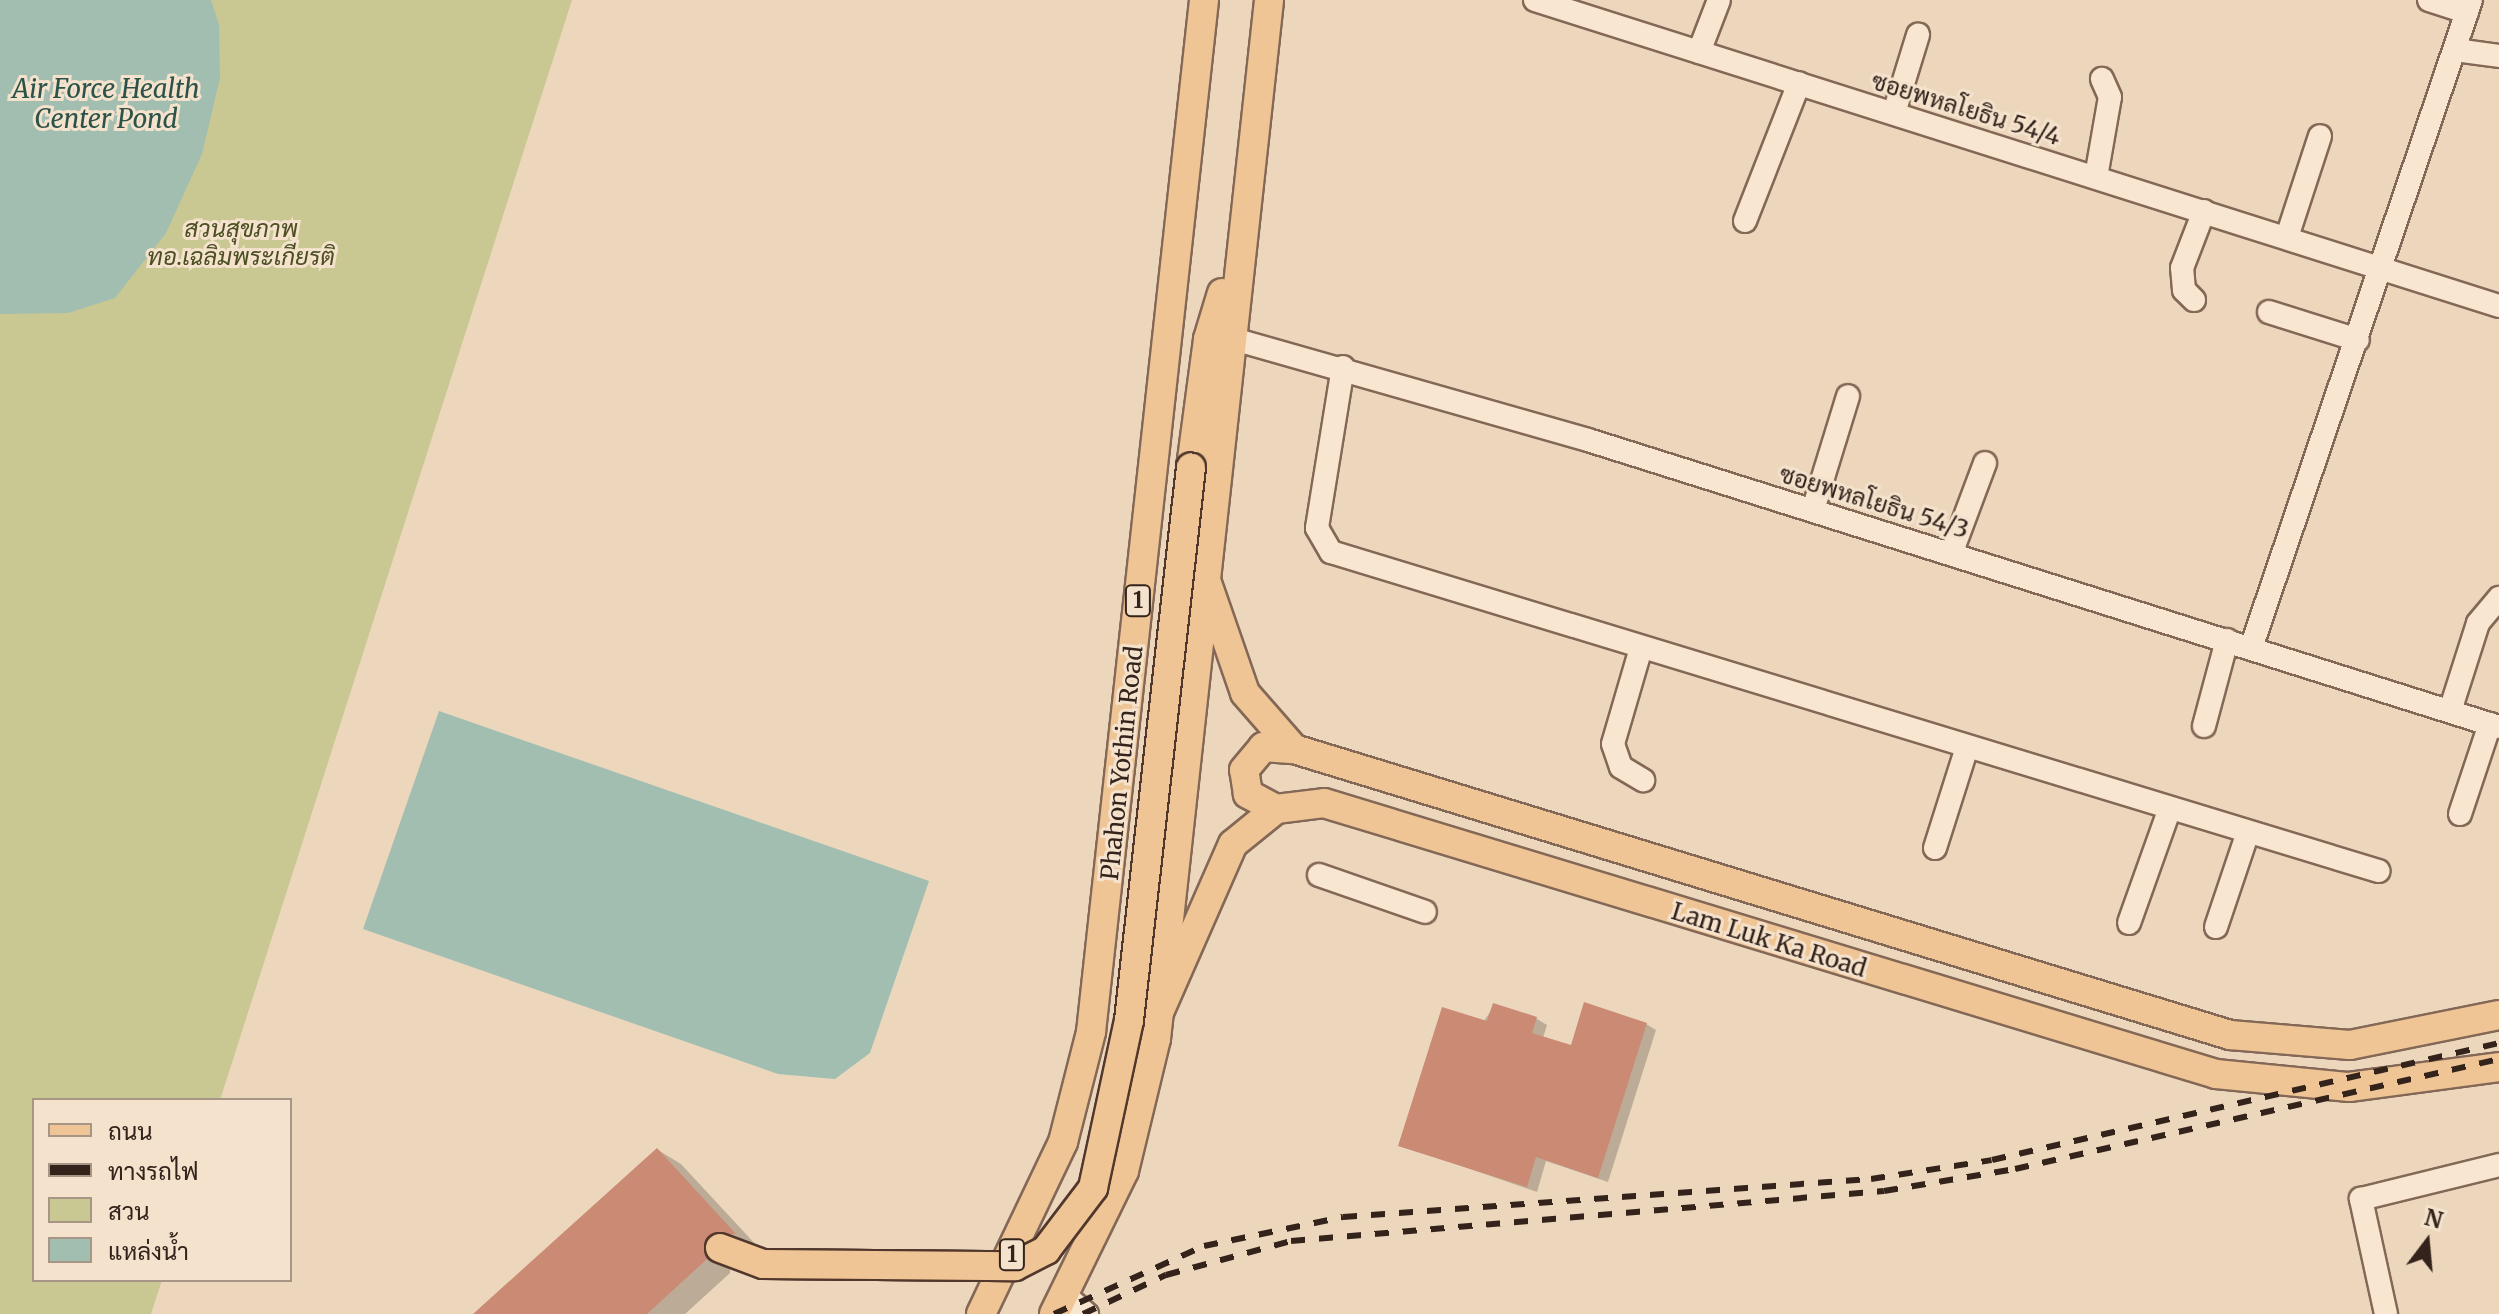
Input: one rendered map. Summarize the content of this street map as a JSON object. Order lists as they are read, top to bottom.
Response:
{
  "streets": {
    "main road": ["1", "Phahon Yothin Road", "Lam Luk Ka Road"],
    "street": ["ซอยพหลโยธิน 54/4", "ซอยพหลโยธิน 54/3"]
  },
  "water": ["Air Force Health Center Pond"],
  "parks": ["สวนสุขภาพ ทอ.เฉลิมพระเกียรติ"],
  "legend": [
    "ถนน",
    "ทางรถไฟ",
    "สวน",
    "แหล่งน้ำ"
  ],
  "north": "top"
}
